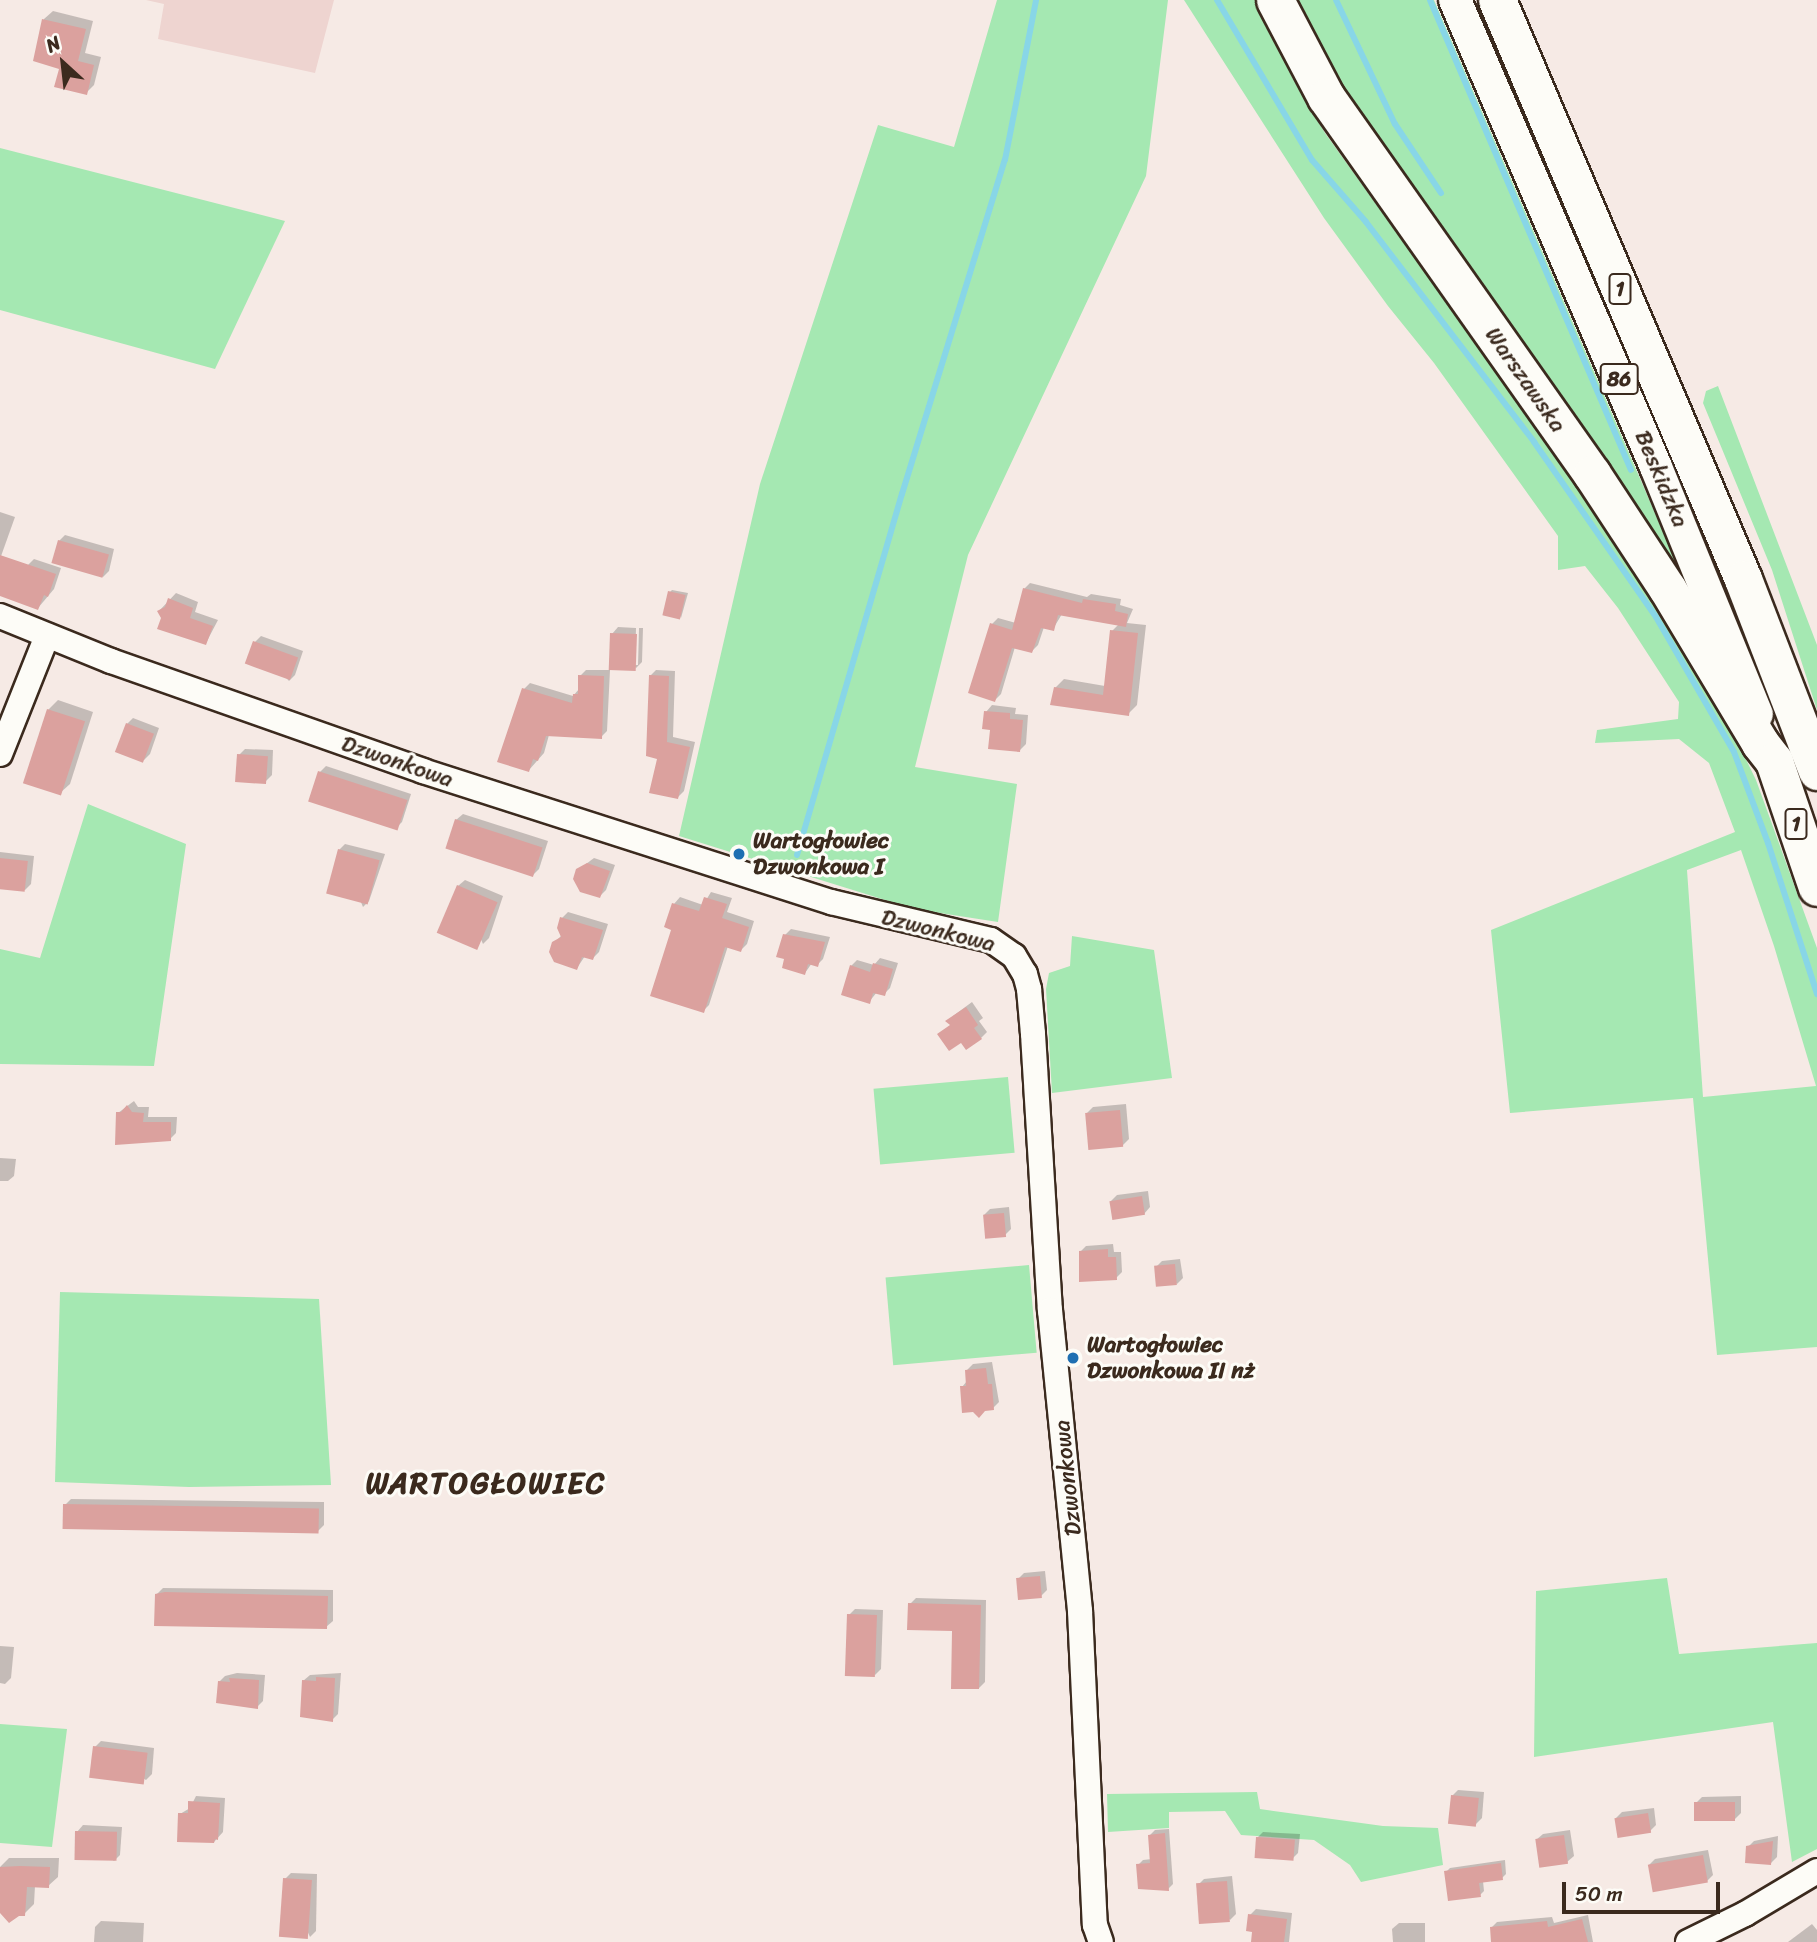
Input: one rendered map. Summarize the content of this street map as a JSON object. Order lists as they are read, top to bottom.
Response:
{
  "streets": {
    "highway": ["1", "Warszawska", "Beskidzka"],
    "main road": ["86"],
    "street": ["Dzwonkowa"]
  },
  "crossings": [
    ["Warszawska", "Beskidzka"]
  ],
  "districts": ["WARTOGŁOWIEC"],
  "places": ["Wartogłowiec Dzwonkowa I", "Wartogłowiec Dzwonkowa II nż"],
  "scale_bar": "50 m",
  "north": "top left"
}
